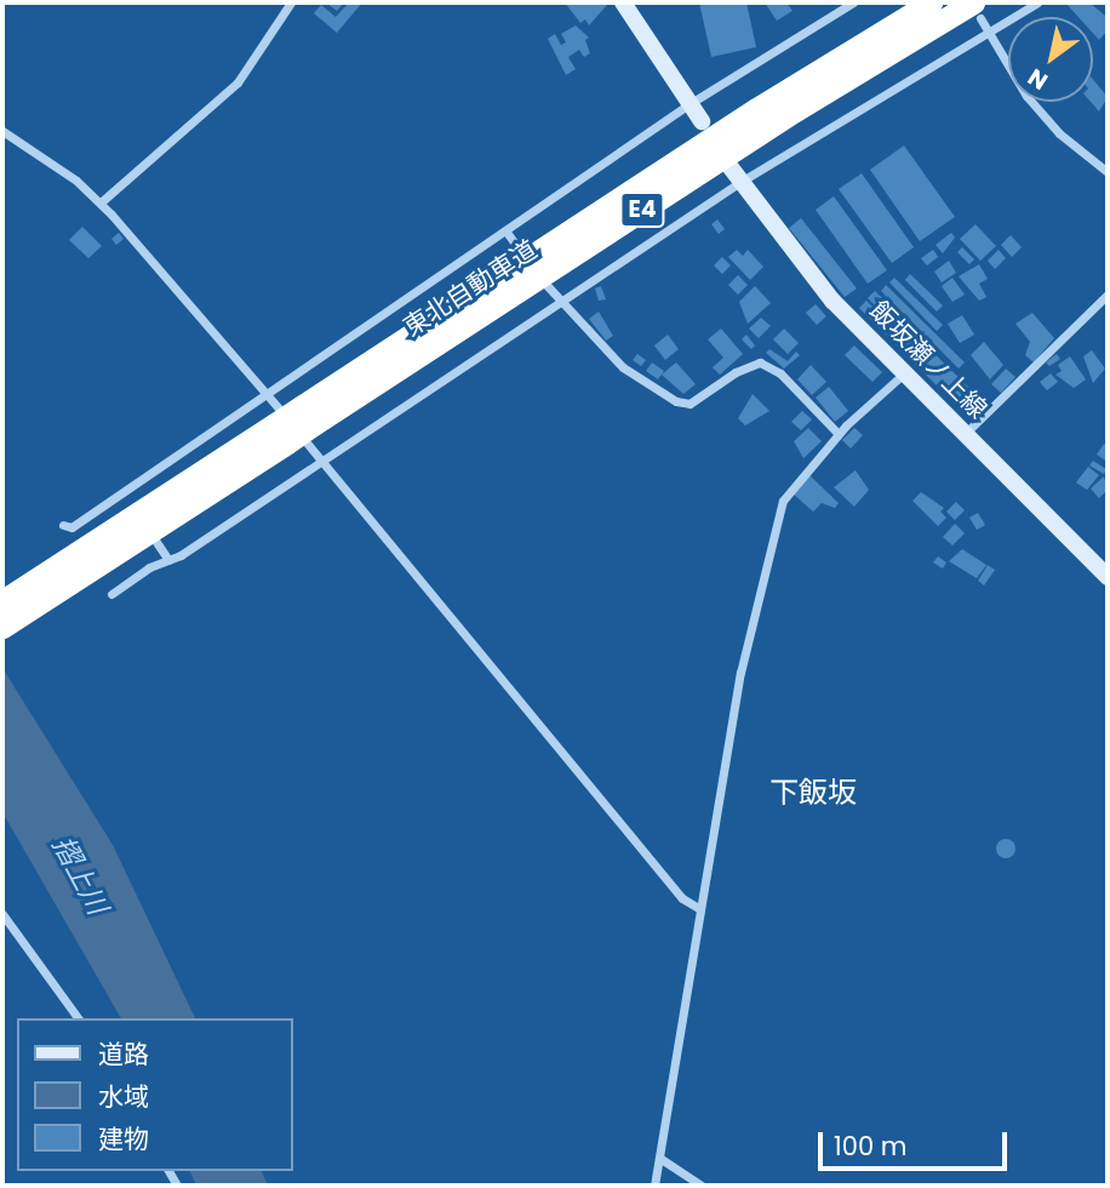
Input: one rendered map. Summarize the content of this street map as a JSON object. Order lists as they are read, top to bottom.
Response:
{
  "streets": {
    "highway": ["E4", "東北自動車道"],
    "main road": ["飯坂瀬ノ上線"]
  },
  "districts": ["下飯坂"],
  "water": ["摺上川"],
  "legend": ["道路", "水域", "建物"],
  "scale_bar": "100 m",
  "north": "bottom left"
}
